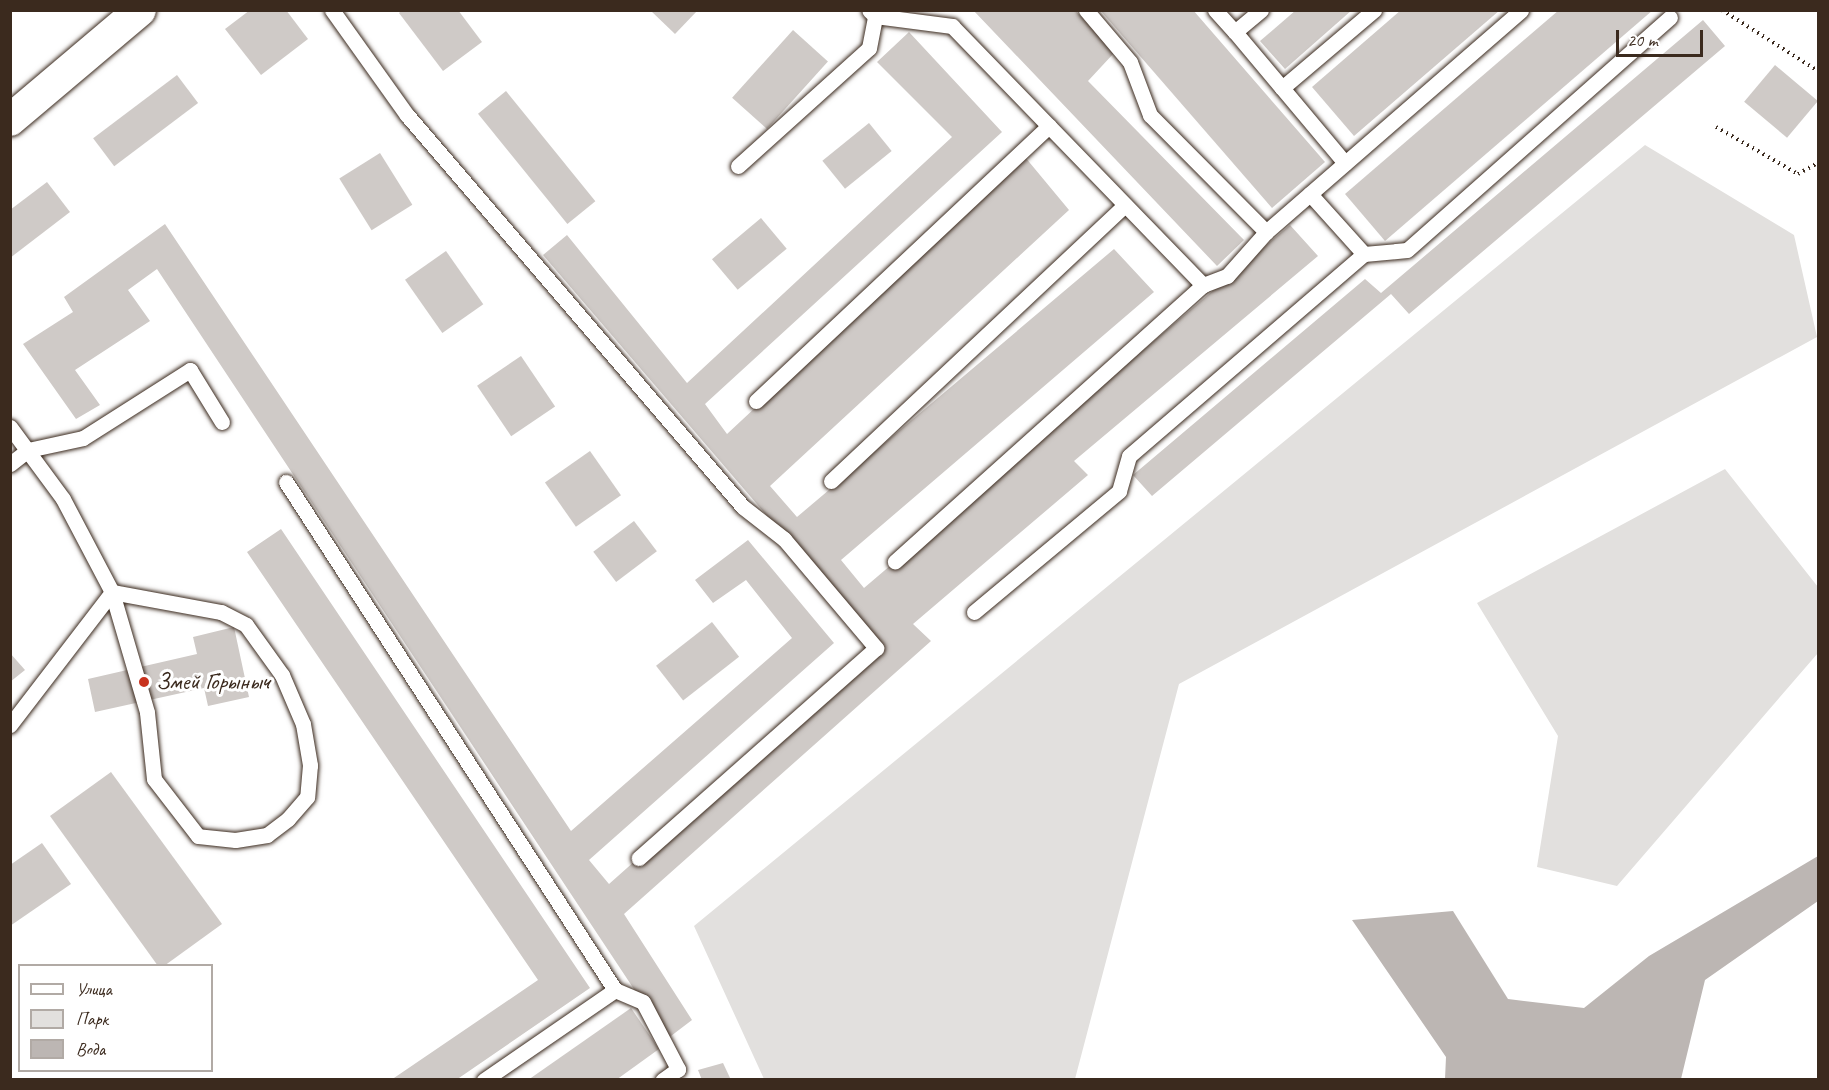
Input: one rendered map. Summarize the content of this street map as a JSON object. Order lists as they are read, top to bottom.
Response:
{
  "places": ["Змей Горыныч"],
  "legend": ["Улица", "Парк", "Вода"],
  "scale_bar": "20 m"
}
